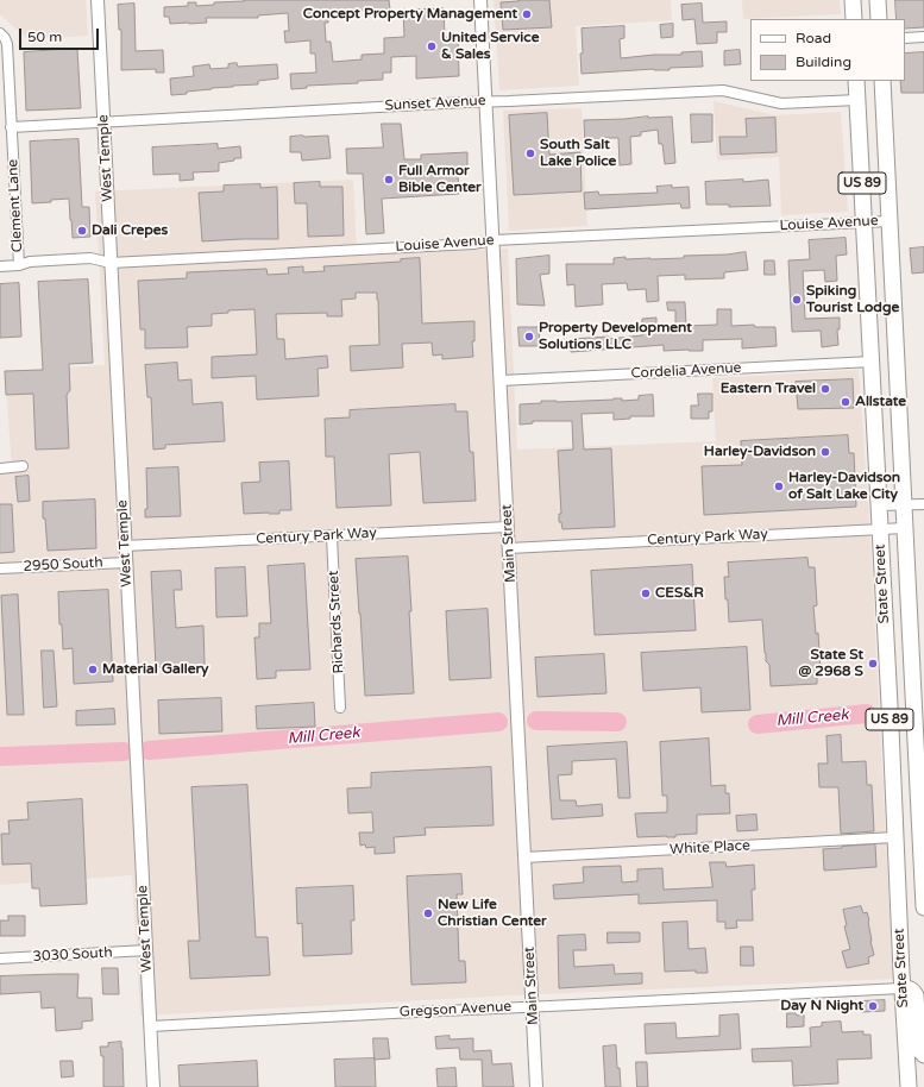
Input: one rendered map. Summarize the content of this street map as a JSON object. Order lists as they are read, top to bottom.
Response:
{
  "streets": {
    "main road": ["US 89", "State Street"],
    "street": [
      "Sunset Avenue",
      "West Temple",
      "Clement Lane",
      "Louise Avenue",
      "Cordelia Avenue",
      "Century Park Way",
      "Main Street",
      "2950 South",
      "Richards Street",
      "White Place",
      "3030 South",
      "Gregson Avenue"
    ]
  },
  "crossings": [
    ["Sunset Avenue", "West Temple"],
    ["Sunset Avenue", "Clement Lane"],
    ["Sunset Avenue", "Main Street"],
    ["Sunset Avenue", "State Street"],
    ["West Temple", "Louise Avenue"],
    ["West Temple", "Century Park Way"],
    ["West Temple", "2950 South"],
    ["West Temple", "3030 South"],
    ["West Temple", "Gregson Avenue"],
    ["Clement Lane", "Louise Avenue"],
    ["Louise Avenue", "Main Street"],
    ["Louise Avenue", "State Street"],
    ["Cordelia Avenue", "Main Street"],
    ["Cordelia Avenue", "State Street"],
    ["Century Park Way", "Main Street"],
    ["Century Park Way", "State Street"],
    ["Century Park Way", "Richards Street"],
    ["Main Street", "White Place"],
    ["Main Street", "Gregson Avenue"],
    ["State Street", "White Place"],
    ["State Street", "Gregson Avenue"]
  ],
  "water": ["Mill Creek"],
  "places": [
    "Concept Property Management",
    "United Service & Sales",
    "South Salt Lake Police",
    "Full Armor Bible Center",
    "Dali Crepes",
    "Spiking Tourist Lodge",
    "Property Development Solutions LLC",
    "Eastern Travel",
    "Allstate",
    "Harley-Davidson",
    "Harley-Davidson of Salt Lake City",
    "CES&R",
    "State St @ 2968 S",
    "Material Gallery",
    "New Life Christian Center",
    "Day N Night"
  ],
  "legend": ["Road", "Building"],
  "scale_bar": "50 m"
}
